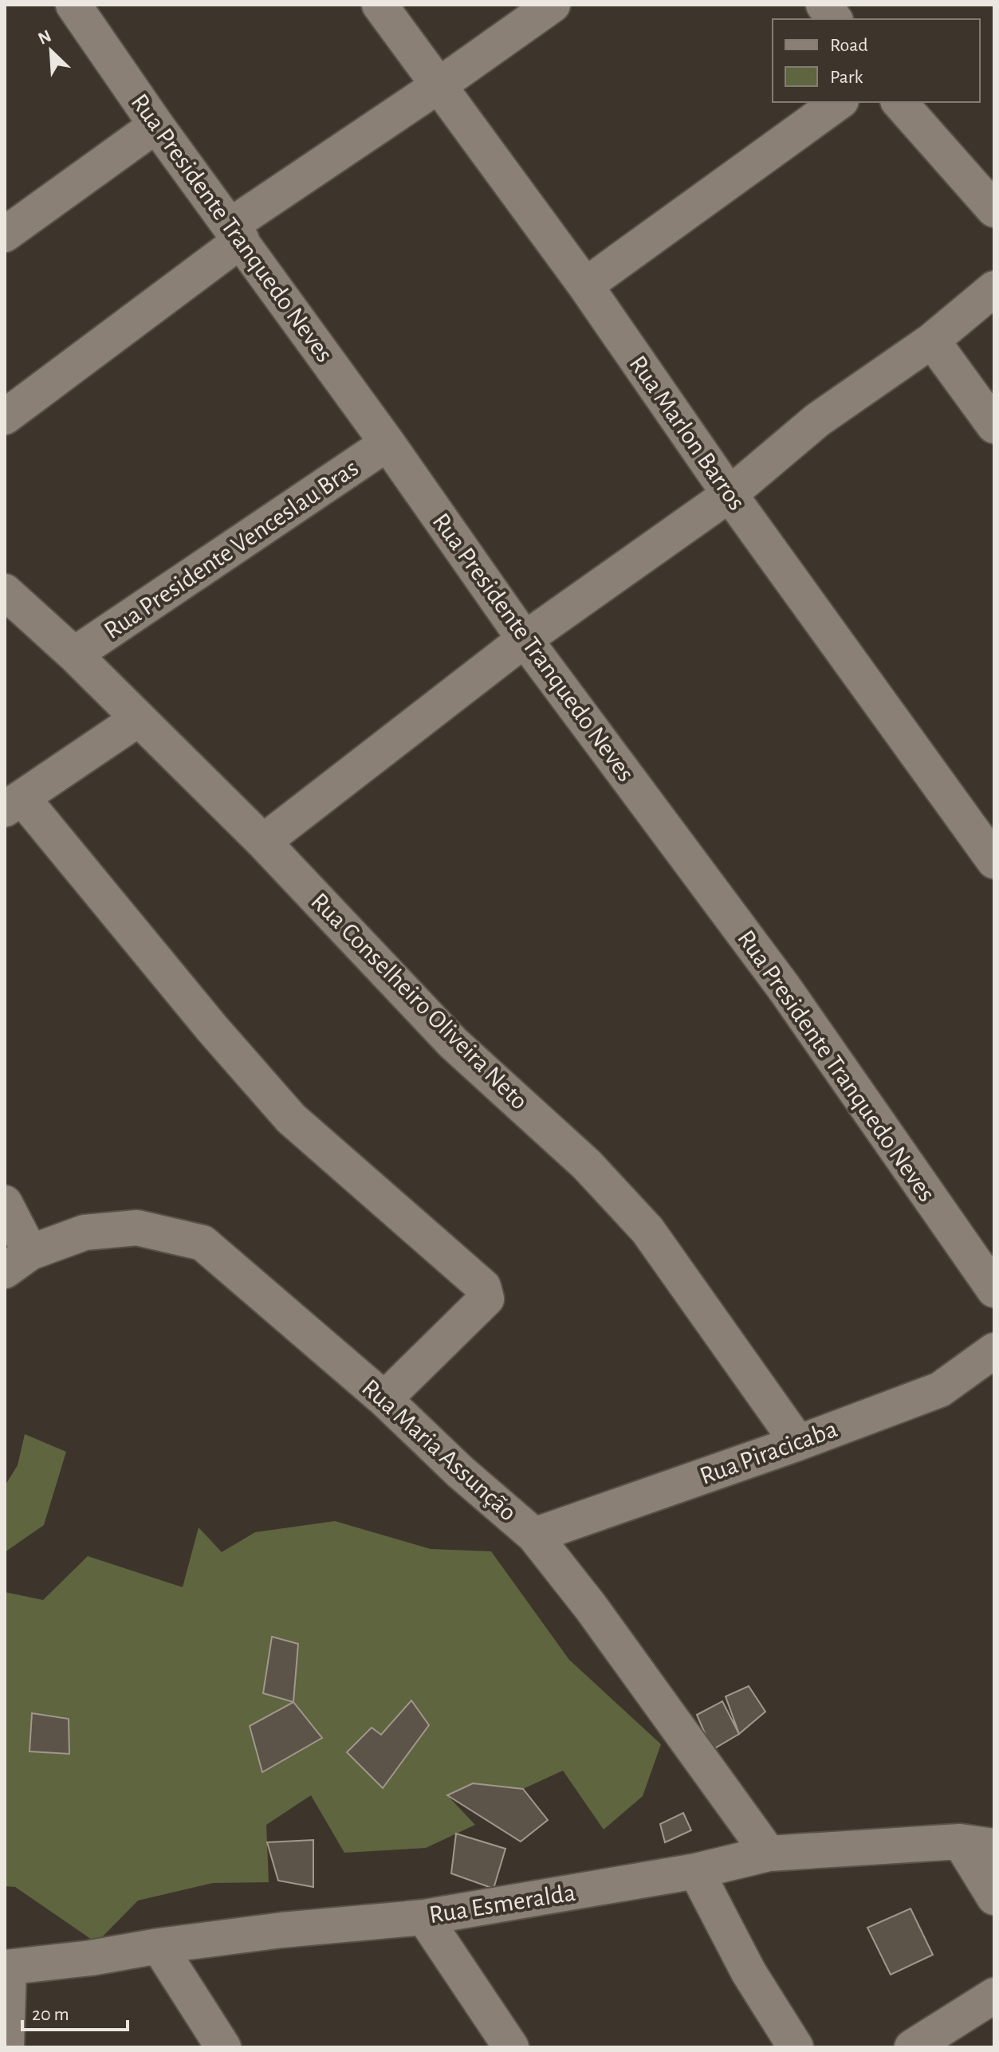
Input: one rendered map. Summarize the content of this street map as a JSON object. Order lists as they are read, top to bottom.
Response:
{
  "streets": {
    "street": [
      "Rua Presidente Tranquedo Neves",
      "Rua Marlon Barros",
      "Rua Presidente Venceslau Bras",
      "Rua Conselheiro Oliveira Neto",
      "Rua Maria Assunção",
      "Rua Piracicaba",
      "Rua Esmeralda"
    ]
  },
  "crossings": [
    ["Rua Presidente Tranquedo Neves", "Rua Presidente Venceslau Bras"],
    ["Rua Presidente Venceslau Bras", "Rua Conselheiro Oliveira Neto"],
    ["Rua Conselheiro Oliveira Neto", "Rua Piracicaba"],
    ["Rua Maria Assunção", "Rua Piracicaba"],
    ["Rua Maria Assunção", "Rua Esmeralda"]
  ],
  "legend": ["Road", "Park"],
  "scale_bar": "20 m",
  "north": "top left"
}
